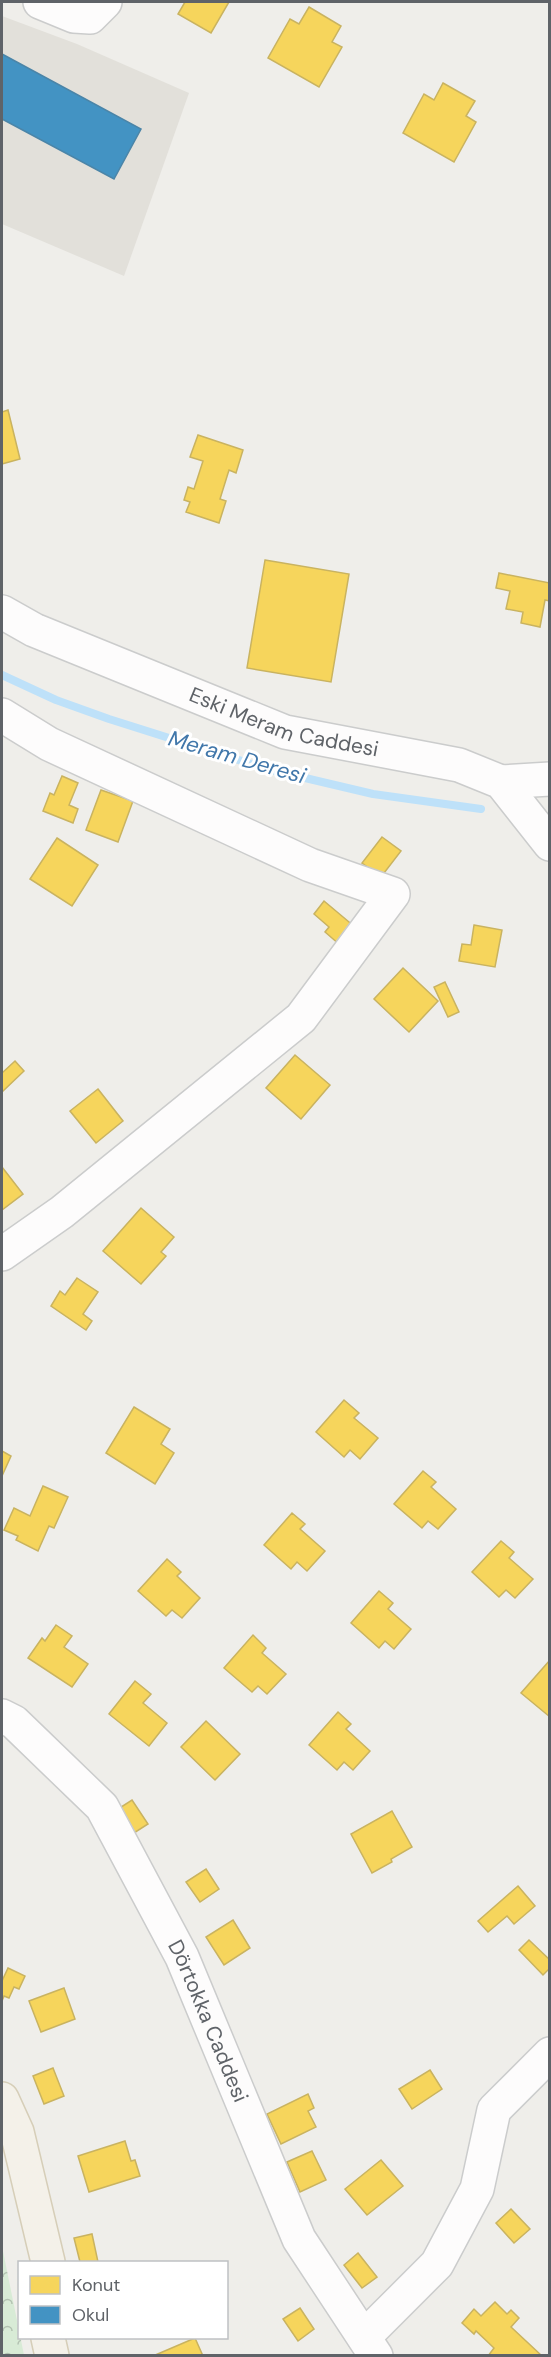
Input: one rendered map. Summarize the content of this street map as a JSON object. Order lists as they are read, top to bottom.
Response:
{
  "streets": {
    "street": ["Eski Meram Caddesi", "Dörtokka Caddesi"]
  },
  "water": ["Meram Deresi"],
  "legend": ["Konut", "Okul"]
}
